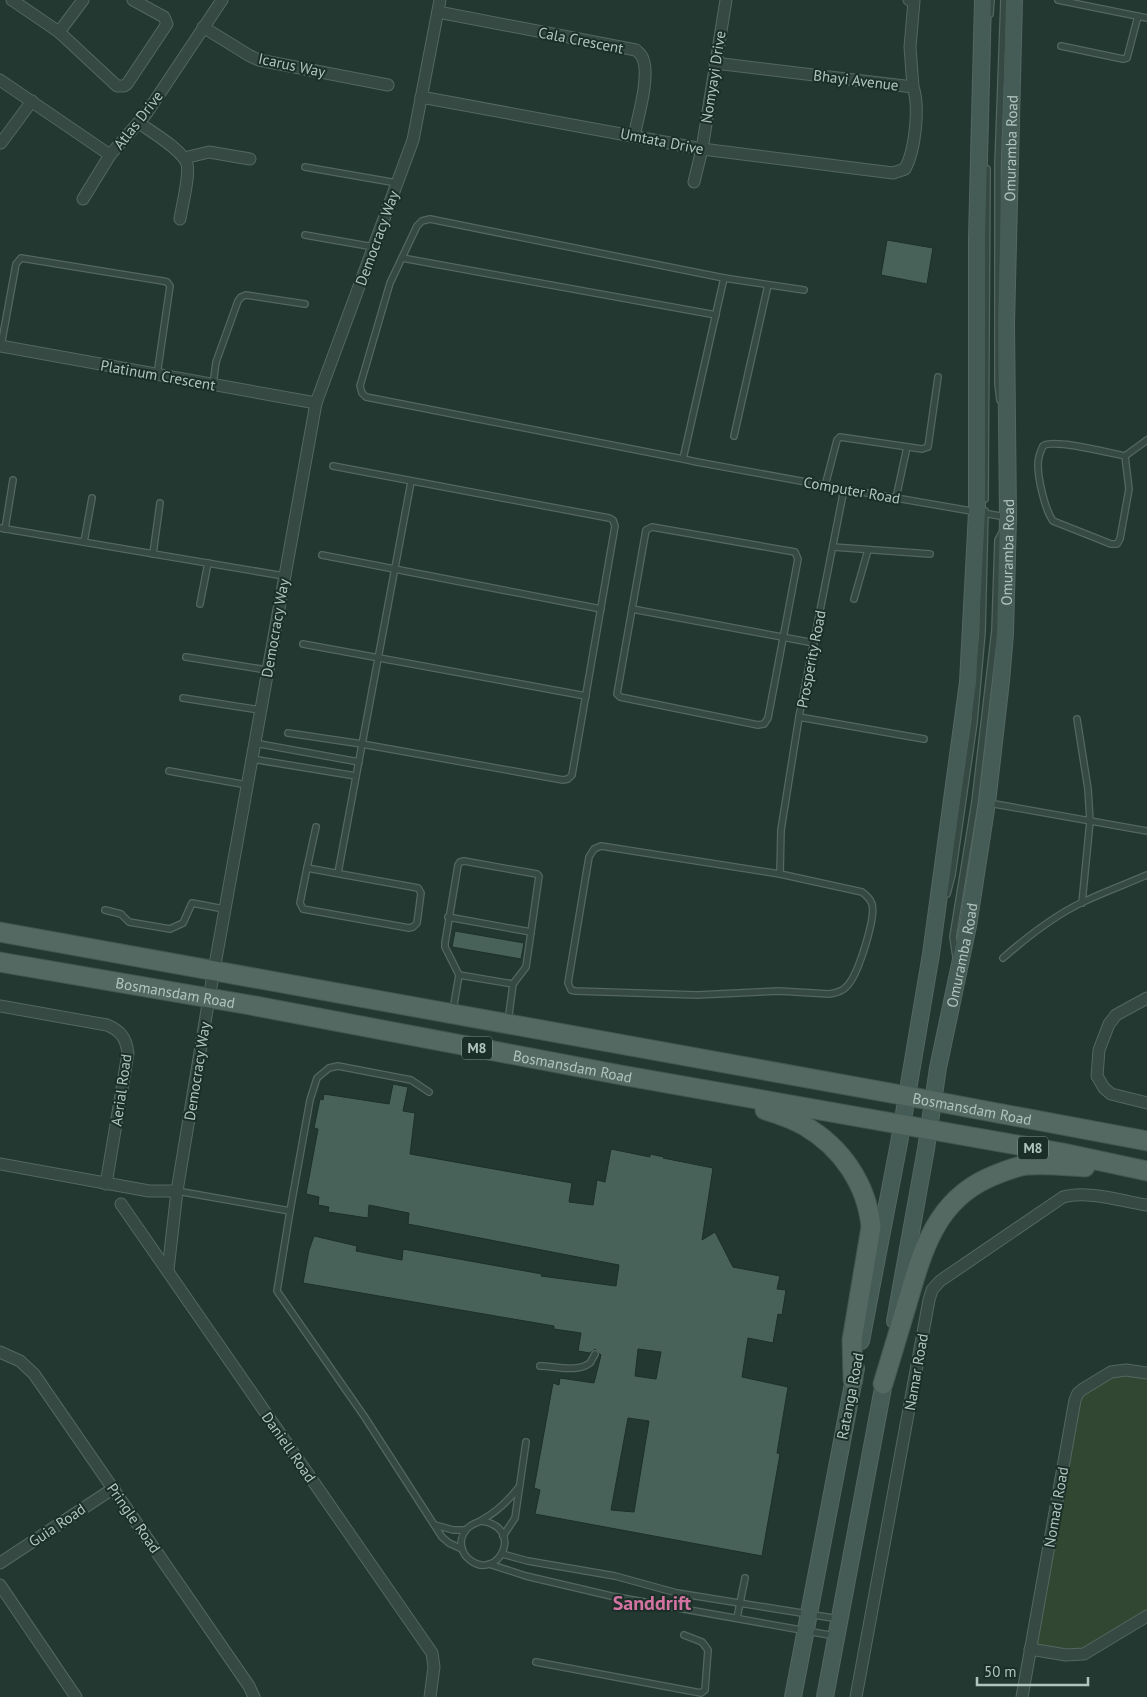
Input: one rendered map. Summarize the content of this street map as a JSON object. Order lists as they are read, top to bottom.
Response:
{
  "streets": {
    "main road": [
      "Omuramba Road",
      "Bosmansdam Road",
      "M8",
      "Ratanga Road"
    ],
    "street": [
      "Cala Crescent",
      "Icarus Way",
      "Nomyayi Drive",
      "Bhayi Avenue",
      "Atlas Drive",
      "Umtata Drive",
      "Democracy Way",
      "Platinum Crescent",
      "Aerial Road",
      "Namar Road",
      "Daniell Road",
      "Nomad Road",
      "Pringle Road",
      "Guia Road"
    ],
    "lane": ["Computer Road", "Prosperity Road"]
  },
  "crossings": [
    ["Cala Crescent", "Umtata Drive"],
    ["Cala Crescent", "Democracy Way"],
    ["Icarus Way", "Atlas Drive"],
    ["Nomyayi Drive", "Bhayi Avenue"],
    ["Nomyayi Drive", "Umtata Drive"],
    ["Bhayi Avenue", "Umtata Drive"],
    ["Umtata Drive", "Democracy Way"],
    ["Omuramba Road", "Computer Road"],
    ["Omuramba Road", "Bosmansdam Road"],
    ["Omuramba Road", "Ratanga Road"],
    ["Democracy Way", "Platinum Crescent"],
    ["Democracy Way", "Bosmansdam Road"],
    ["Democracy Way", "Daniell Road"],
    ["Computer Road", "Prosperity Road"],
    ["Bosmansdam Road", "Ratanga Road"],
    ["Pringle Road", "Guia Road"]
  ],
  "districts": ["Sanddrift"],
  "scale_bar": "50 m"
}
